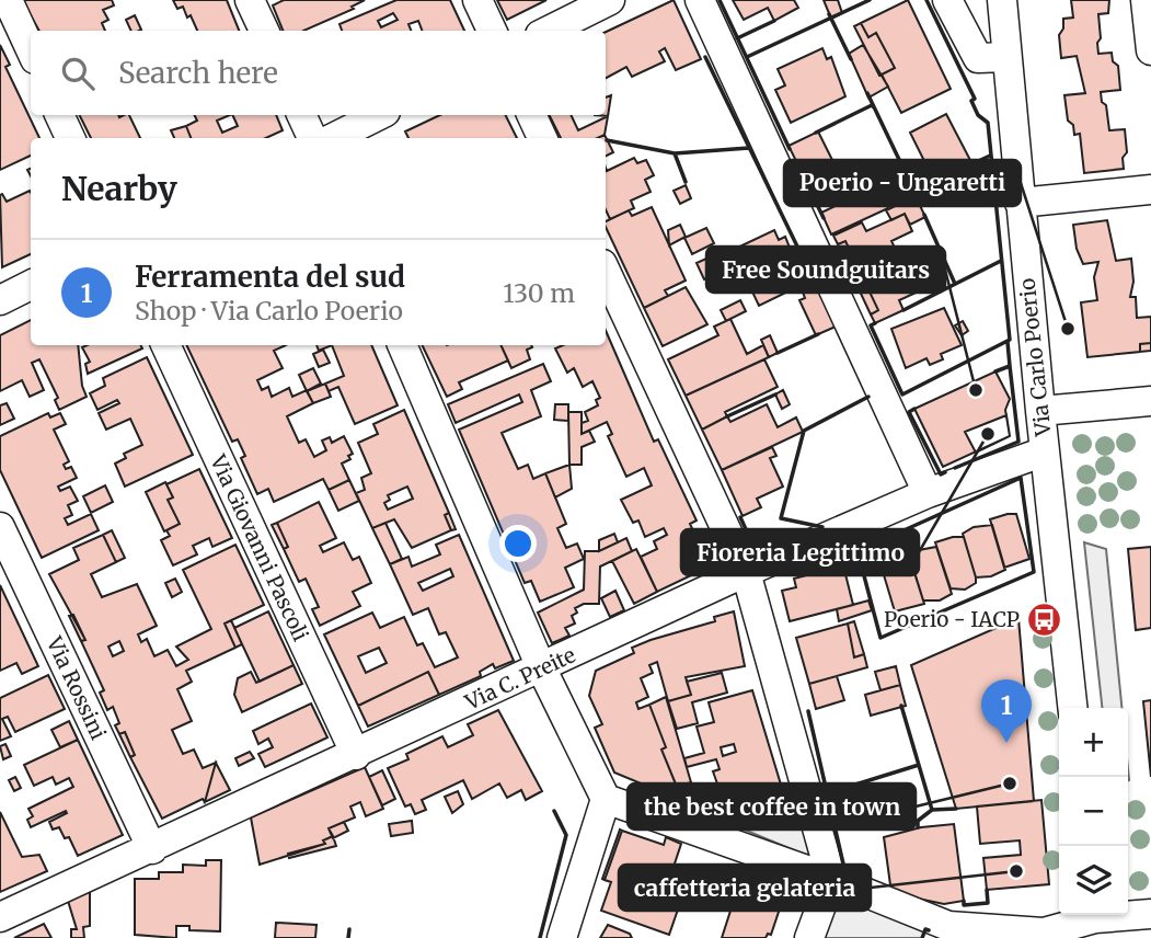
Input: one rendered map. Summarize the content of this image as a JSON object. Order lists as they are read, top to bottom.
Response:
{
  "streets": {
    "street": [
      "Via Carlo Poerio",
      "Via Giovanni Pascoli",
      "Via C. Preite",
      "Via Rossini"
    ]
  },
  "crossings": [
    ["Via Carlo Poerio", "Via C. Preite"],
    ["Via Giovanni Pascoli", "Via C. Preite"],
    ["Via C. Preite", "Via Rossini"]
  ],
  "places": {
    "other": [
      "Poerio - Ungaretti",
      "Free Soundguitars",
      "Fioreria Legittimo",
      "the best coffee in town",
      "caffetteria gelateria"
    ],
    "bus stop": ["Poerio - IACP"]
  },
  "page": {
    "search": "Search here",
    "heading": "Nearby",
    "list": [
      {
        "mark": "1",
        "name": "Ferramenta del sud",
        "note": "Shop · Via Carlo Poerio",
        "value": "130 m"
      }
    ],
    "pins": "1",
    "map_buttons": ["+", "−"]
  }
}
